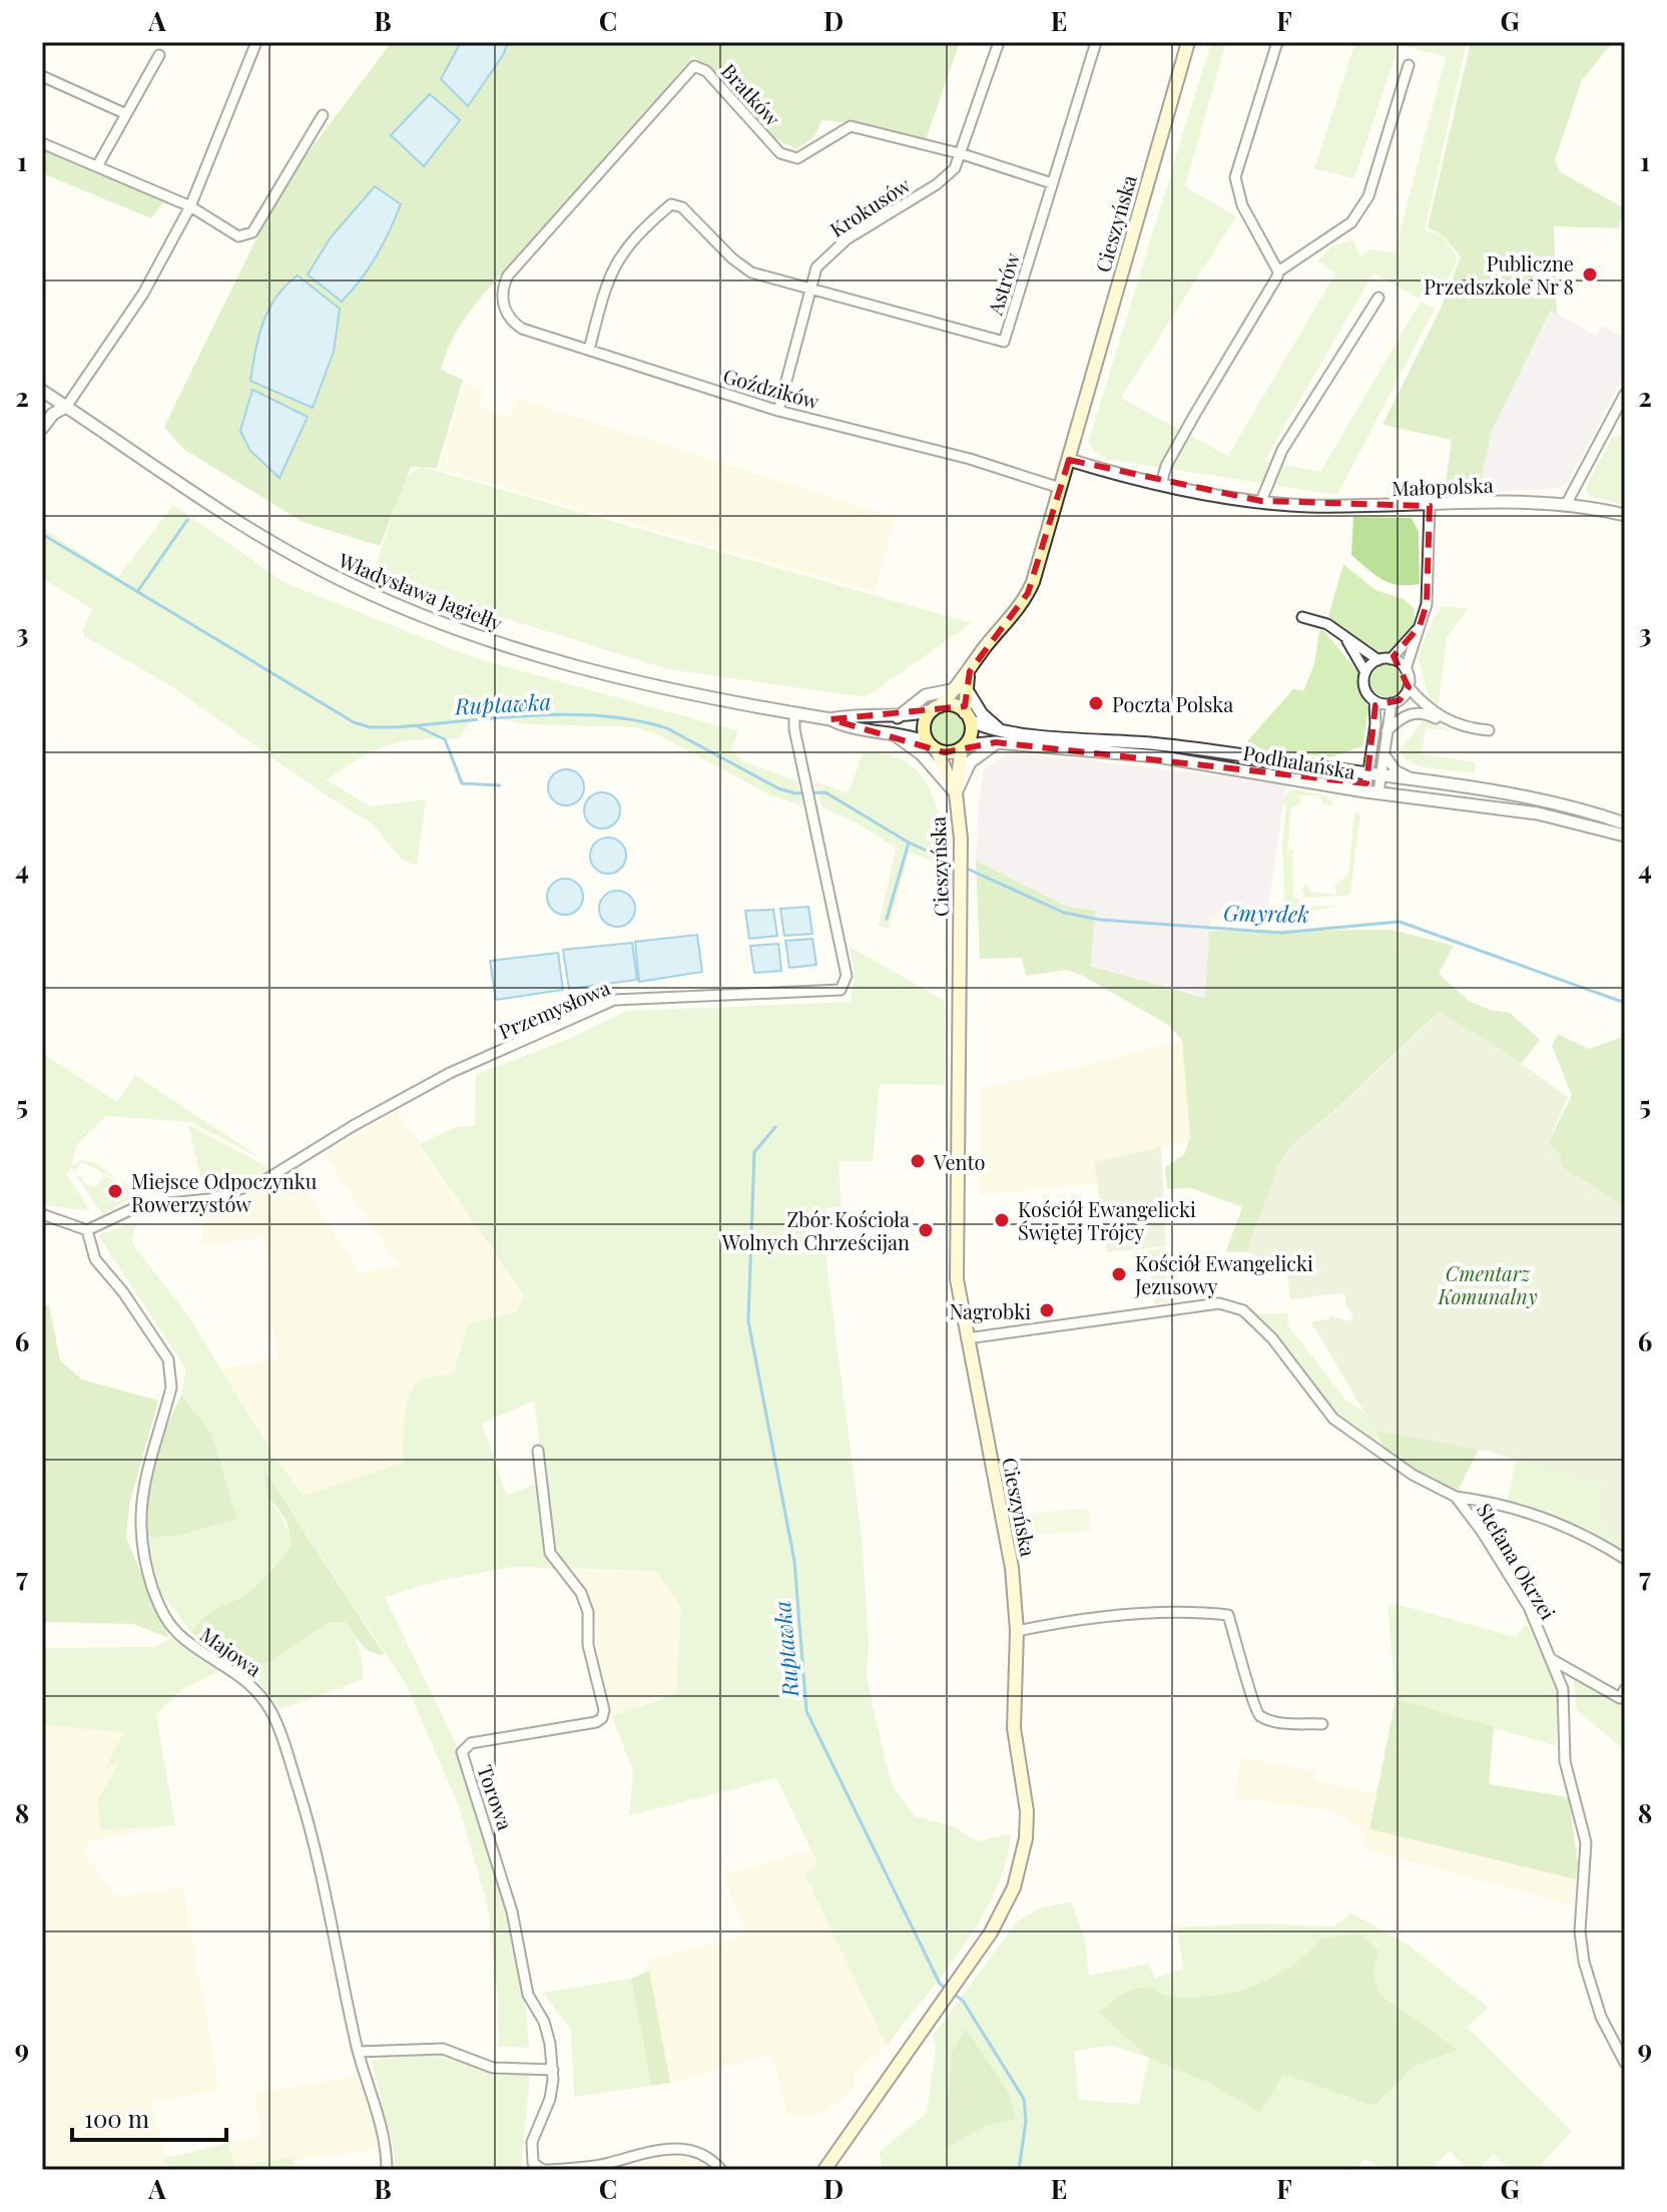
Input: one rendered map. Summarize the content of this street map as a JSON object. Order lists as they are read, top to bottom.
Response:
{
  "streets": {
    "main road": ["Cieszyńska"],
    "street": [
      "Bratków",
      "Krokusów",
      "Astrów",
      "Goździków",
      "Małopolska",
      "Władysława Jagiełły",
      "Podhalańska",
      "Przemysłowa",
      "Stefana Okrzei",
      "Majowa",
      "Torowa"
    ]
  },
  "crossings": [
    ["Bratków", "Krokusów"],
    ["Bratków", "Astrów"],
    ["Bratków", "Goździków"],
    ["Krokusów", "Astrów"],
    ["Krokusów", "Goździków"],
    ["Cieszyńska", "Goździków"],
    ["Cieszyńska", "Małopolska"],
    ["Cieszyńska", "Władysława Jagiełły"],
    ["Cieszyńska", "Podhalańska"],
    ["Cieszyńska", "Stefana Okrzei"],
    ["Władysława Jagiełły", "Podhalańska"],
    ["Władysława Jagiełły", "Przemysłowa"],
    ["Przemysłowa", "Majowa"]
  ],
  "water": ["Ruptawka", "Gmyrdek"],
  "parks": ["Cmentarz Komunalny"],
  "places": [
    "Publiczne Przedszkole Nr 8",
    "Poczta Polska",
    "Vento",
    "Miejsce Odpoczynku Rowerzystów",
    "Kościół Ewangelicki Świętej Trójcy",
    "Zbór Kościoła Wolnych Chrześcijan",
    "Kościół Ewangelicki Jezusowy",
    "Nagrobki"
  ],
  "scale_bar": "100 m",
  "grid": {
    "columns": [
      "A",
      "B",
      "C",
      "D",
      "E",
      "F",
      "G"
    ],
    "rows": [
      "1",
      "2",
      "3",
      "4",
      "5",
      "6",
      "7",
      "8",
      "9"
    ]
  }
}
